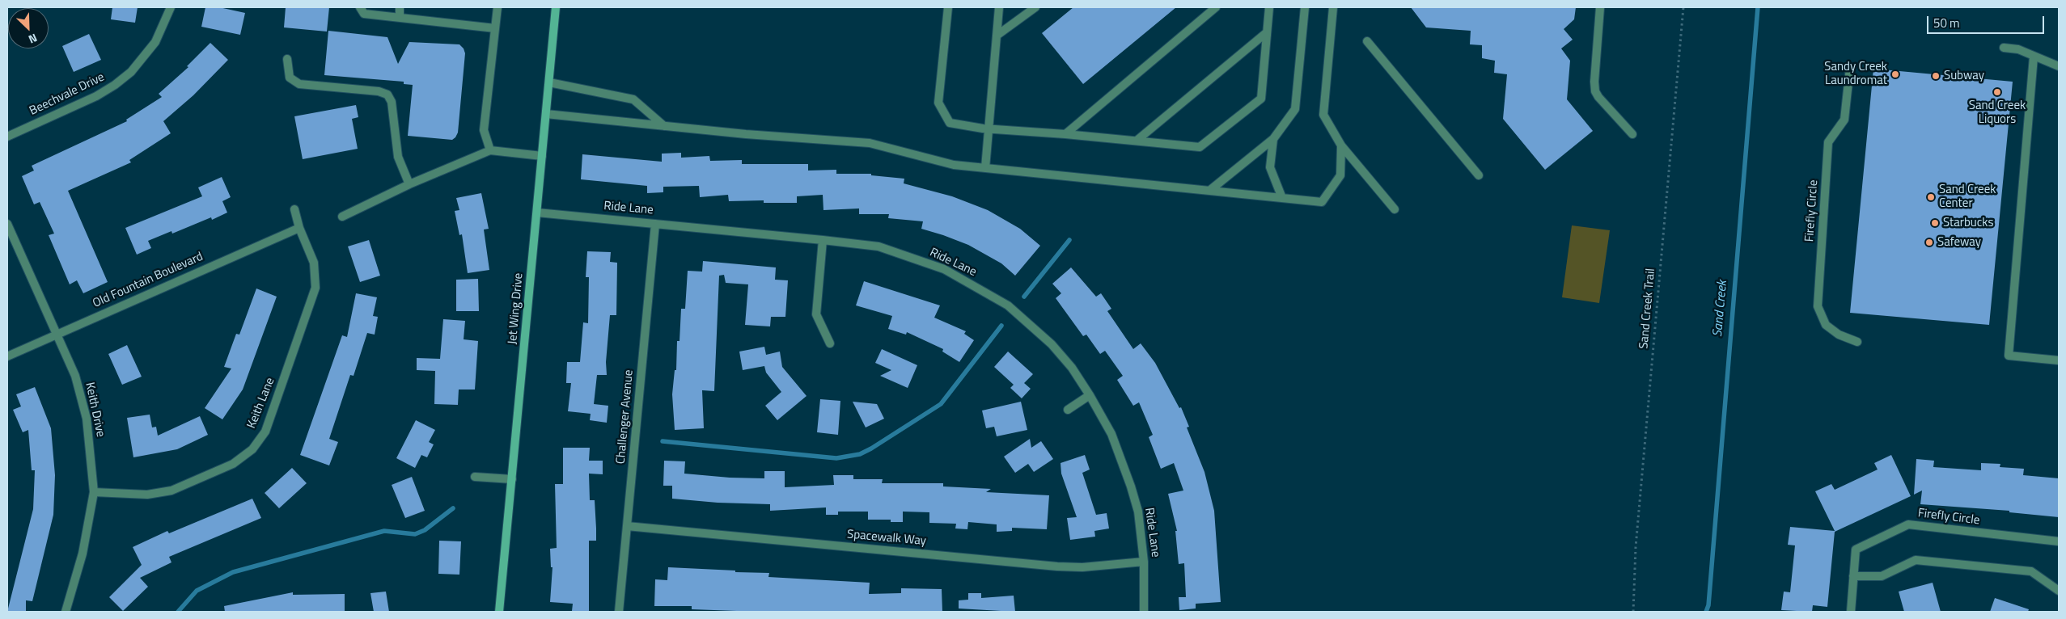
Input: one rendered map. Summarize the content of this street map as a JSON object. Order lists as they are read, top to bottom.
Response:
{
  "streets": {
    "main road": ["Jet Wing Drive"],
    "street": [
      "Beechvale Drive",
      "Ride Lane",
      "Firefly Circle",
      "Old Fountain Boulevard",
      "Keith Lane",
      "Keith Drive",
      "Challenger Avenue",
      "Spacewalk Way"
    ],
    "path": ["Sand Creek Trail"]
  },
  "crossings": [
    ["Ride Lane", "Jet Wing Drive"],
    ["Ride Lane", "Challenger Avenue"],
    ["Ride Lane", "Spacewalk Way"],
    ["Old Fountain Boulevard", "Keith Lane"],
    ["Old Fountain Boulevard", "Keith Drive"],
    ["Keith Lane", "Keith Drive"],
    ["Challenger Avenue", "Spacewalk Way"]
  ],
  "water": ["Sand Creek"],
  "places": [
    "Sandy Creek Laundromat",
    "Subway",
    "Sand Creek Liquors",
    "Sand Creek Center",
    "Starbucks",
    "Safeway"
  ],
  "scale_bar": "50 m",
  "north": "bottom right"
}
